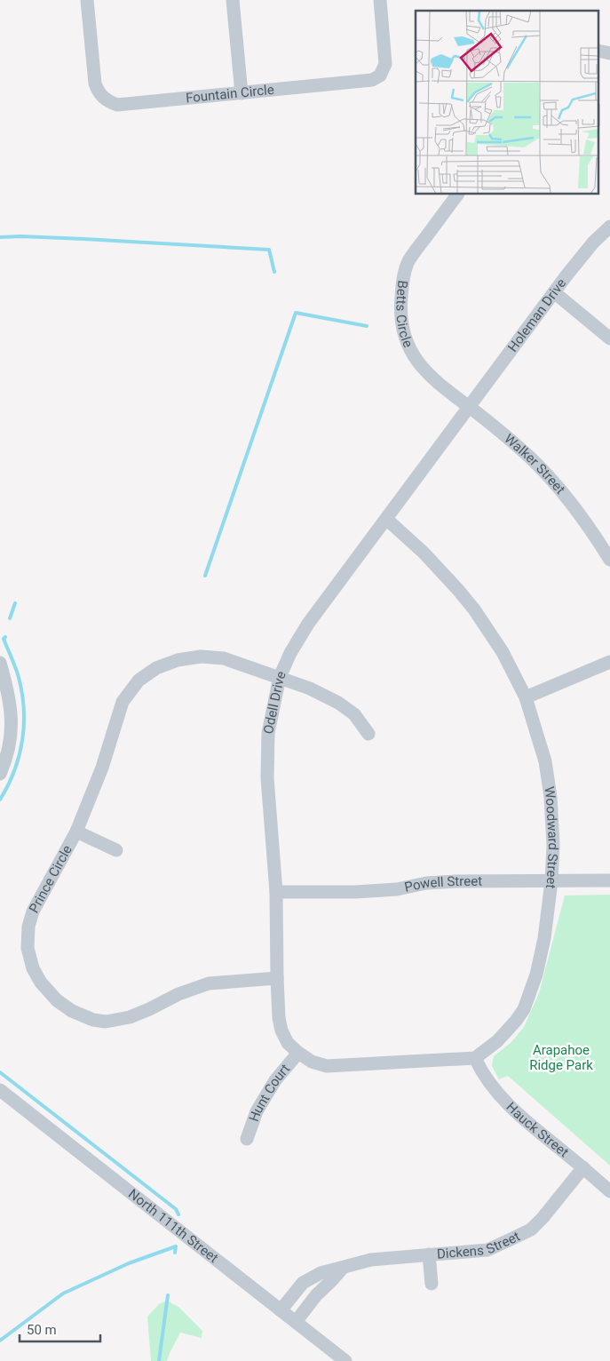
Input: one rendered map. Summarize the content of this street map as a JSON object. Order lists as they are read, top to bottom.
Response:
{
  "streets": {
    "street": [
      "Fountain Circle",
      "Betts Circle",
      "Holeman Drive",
      "Walker Street",
      "Odell Drive",
      "Woodward Street",
      "Prince Circle",
      "Powell Street",
      "Hunt Court",
      "Hauck Street",
      "North 111th Street",
      "Dickens Street"
    ]
  },
  "crossings": [
    ["Betts Circle", "Walker Street"],
    ["Holeman Drive", "Walker Street"],
    ["Holeman Drive", "Odell Drive"],
    ["Walker Street", "Odell Drive"],
    ["Odell Drive", "Woodward Street"],
    ["Odell Drive", "Prince Circle"],
    ["Odell Drive", "Powell Street"],
    ["Odell Drive", "Hunt Court"],
    ["Woodward Street", "Powell Street"],
    ["Woodward Street", "Hauck Street"],
    ["Hauck Street", "Dickens Street"],
    ["North 111th Street", "Dickens Street"]
  ],
  "parks": ["Arapahoe Ridge Park"],
  "scale_bar": "50 m"
}
